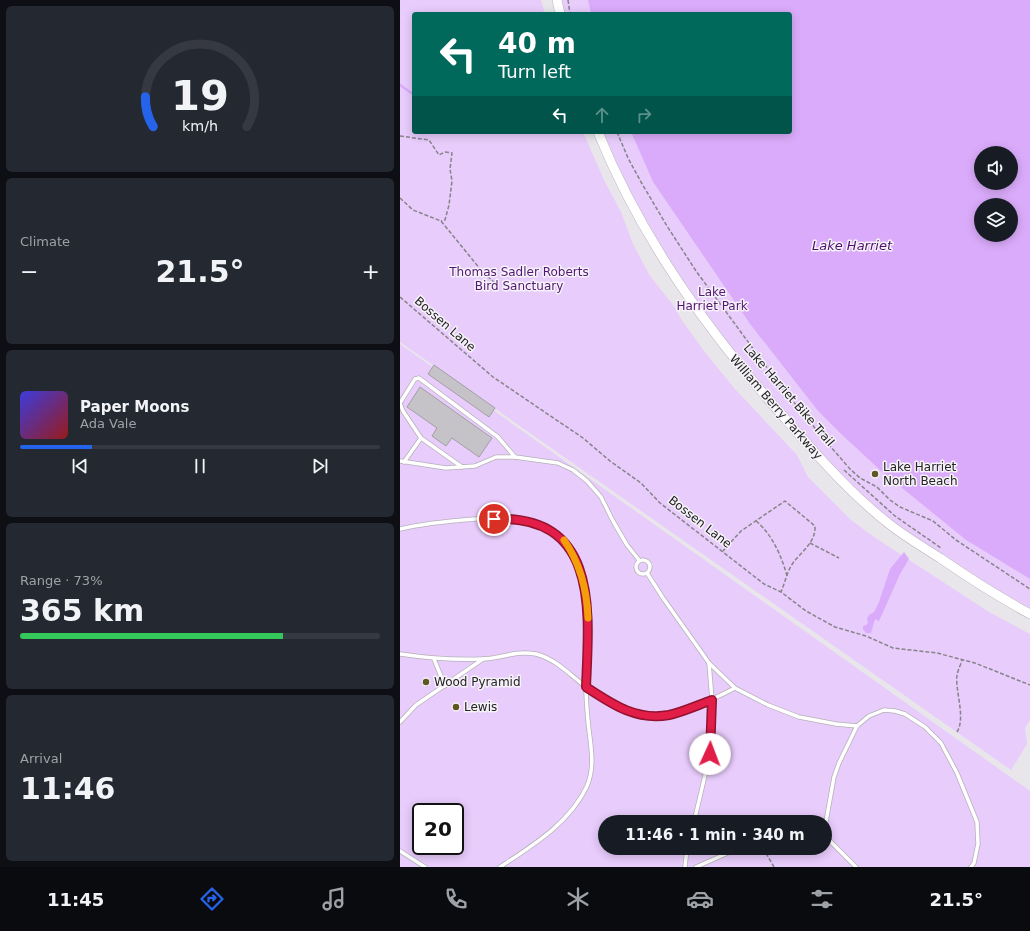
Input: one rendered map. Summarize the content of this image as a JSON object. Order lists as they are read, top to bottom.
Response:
{
  "streets": {
    "street": ["William Berry Parkway"],
    "path": ["Bossen Lane"]
  },
  "water": ["Lake Harriet"],
  "parks": ["Thomas Sadler Roberts Bird Sanctuary", "Lake Harriet Park"],
  "places": ["Lake Harriet North Beach", "Wood Pyramid", "Lewis"],
  "page": {
    "turn": ["40 m", "Turn left"],
    "tile": [
      "Climate",
      ["Range · 73%", "365 km"],
      ["Arrival", "11:46"]
    ],
    "heat": ["−", "21.5°", "+"],
    "song": ["Paper Moons", "Ada Vale"],
    "limit": "20",
    "trip": "11:46 · 1 min · 340 m",
    "tabs": ["11:45", "21.5°"],
    "gauge": ["19", "km/h"]
  }
}
